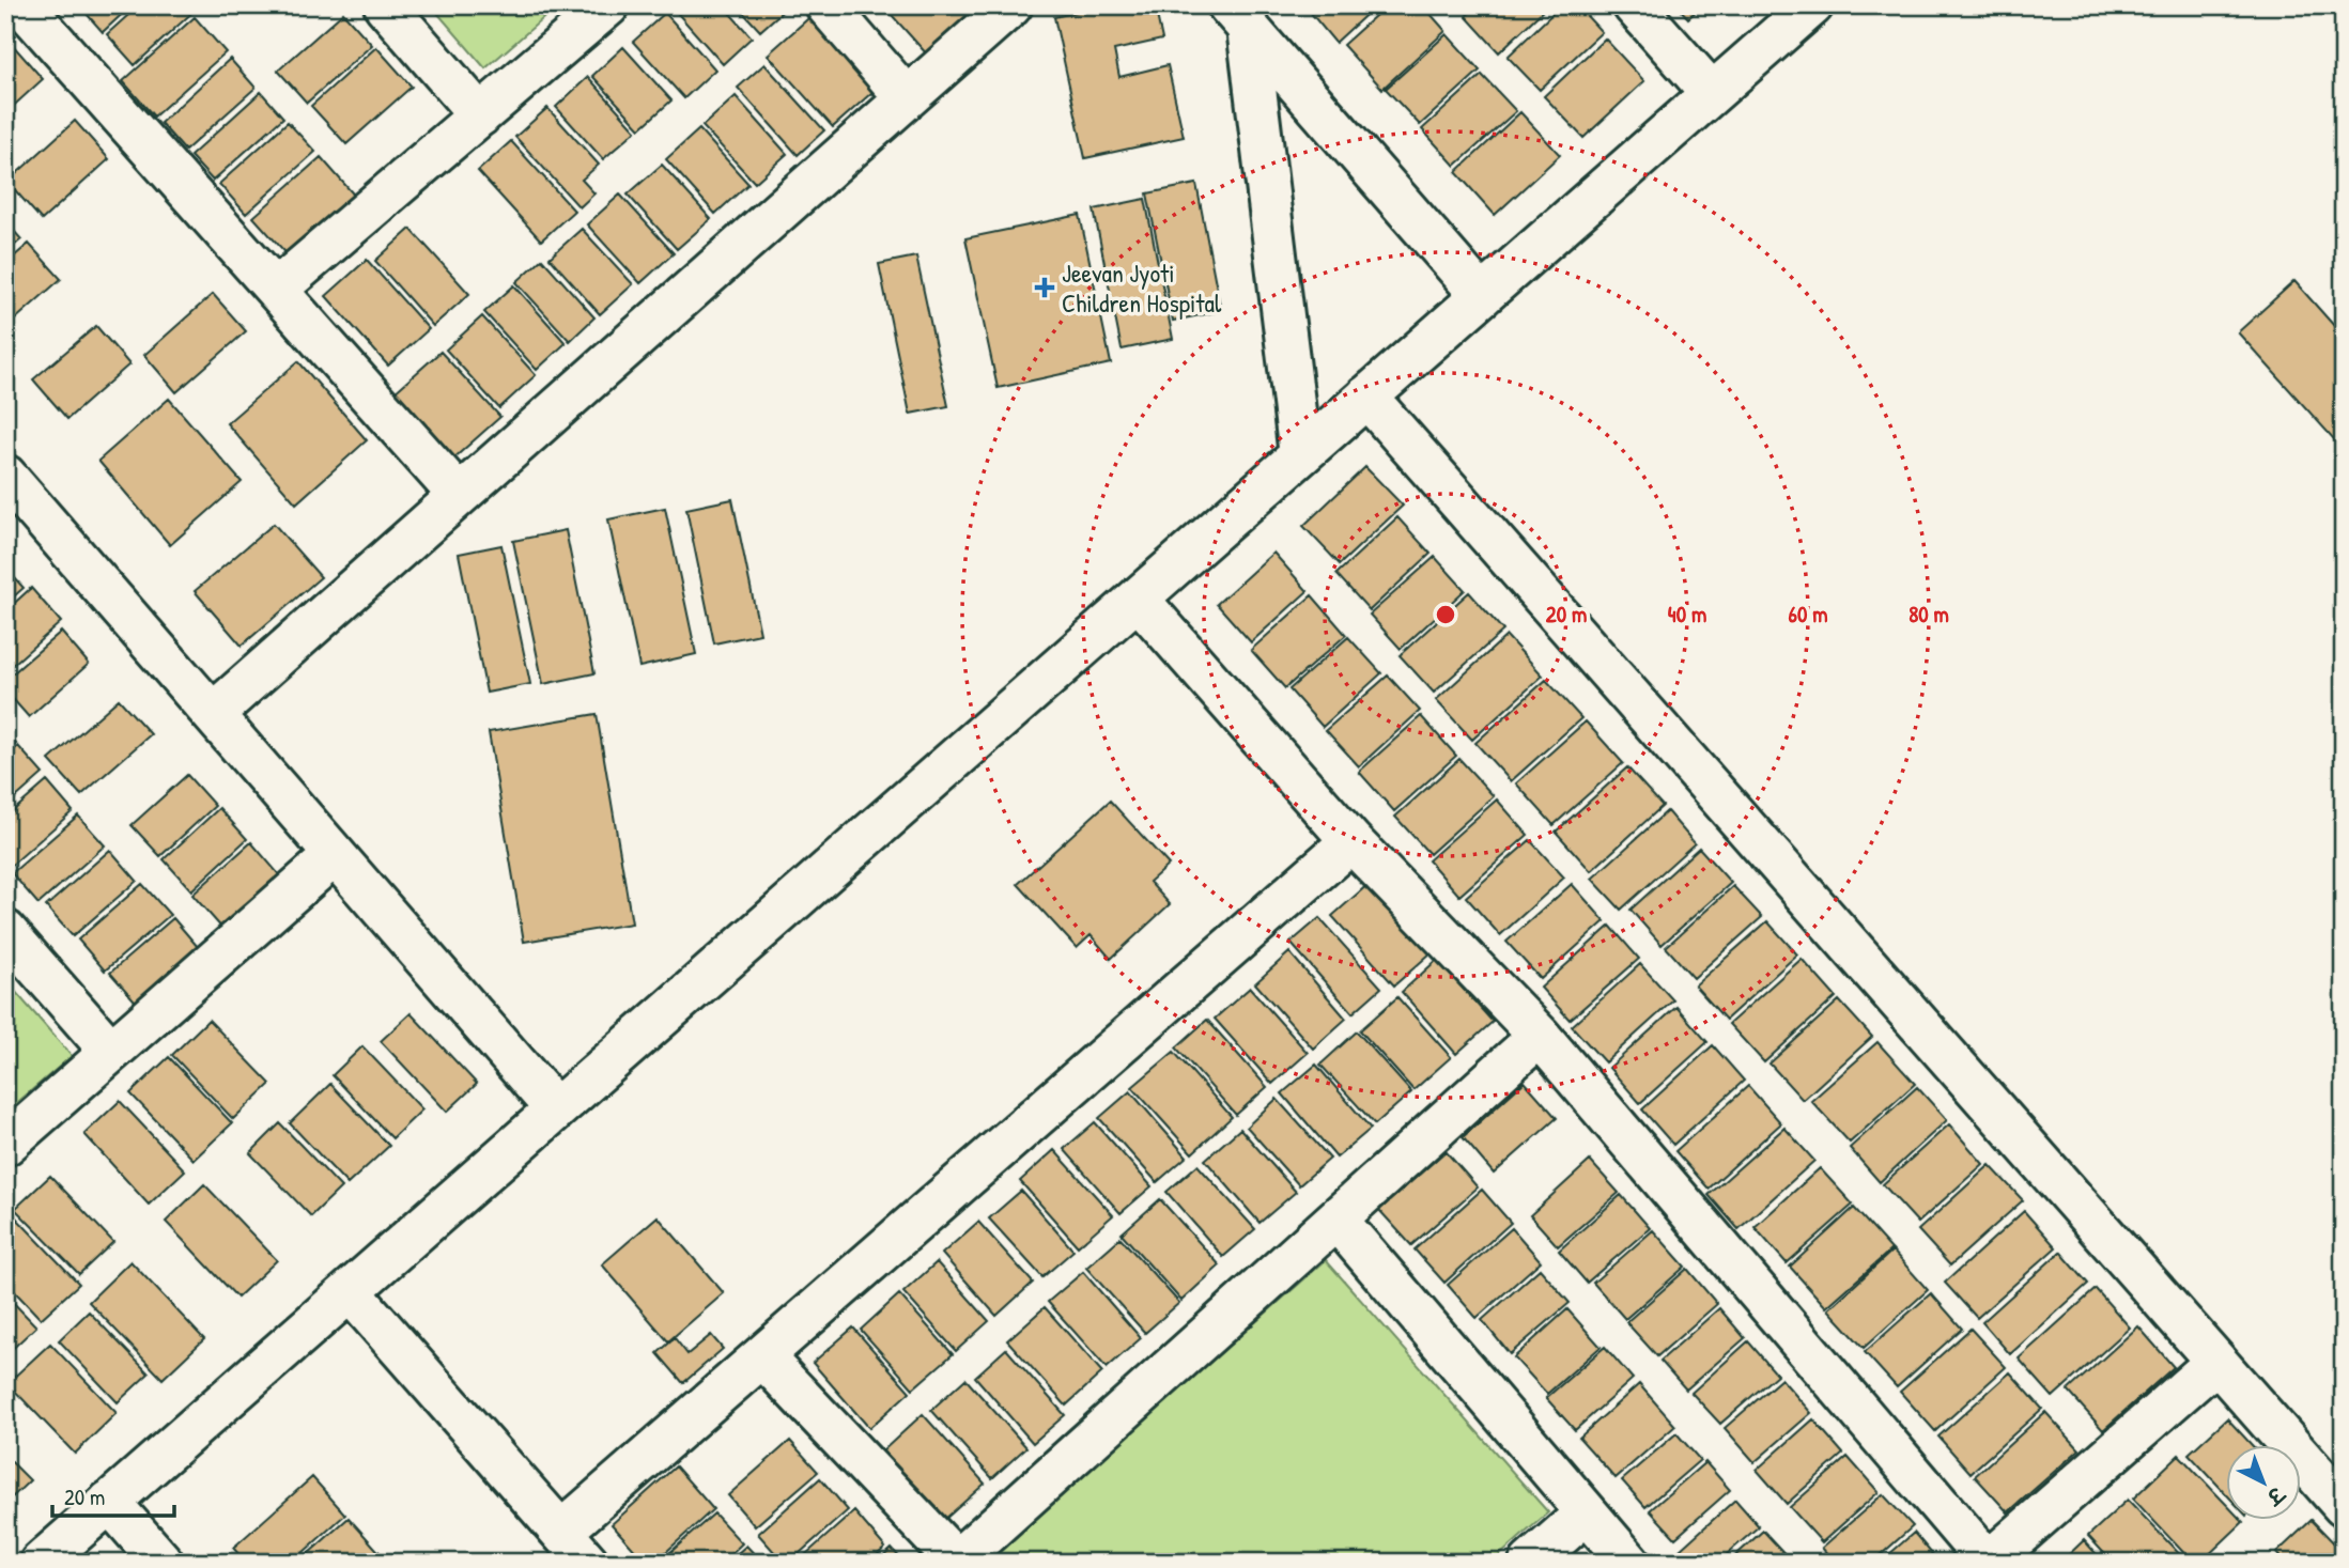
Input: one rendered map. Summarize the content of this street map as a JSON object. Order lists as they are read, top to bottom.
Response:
{
  "places": {
    "health": ["Jeevan Jyoti Children Hospital"]
  },
  "scale_bar": "20 m",
  "north": "bottom right",
  "rings": [
    "20 m",
    "40 m",
    "60 m",
    "80 m"
  ]
}
